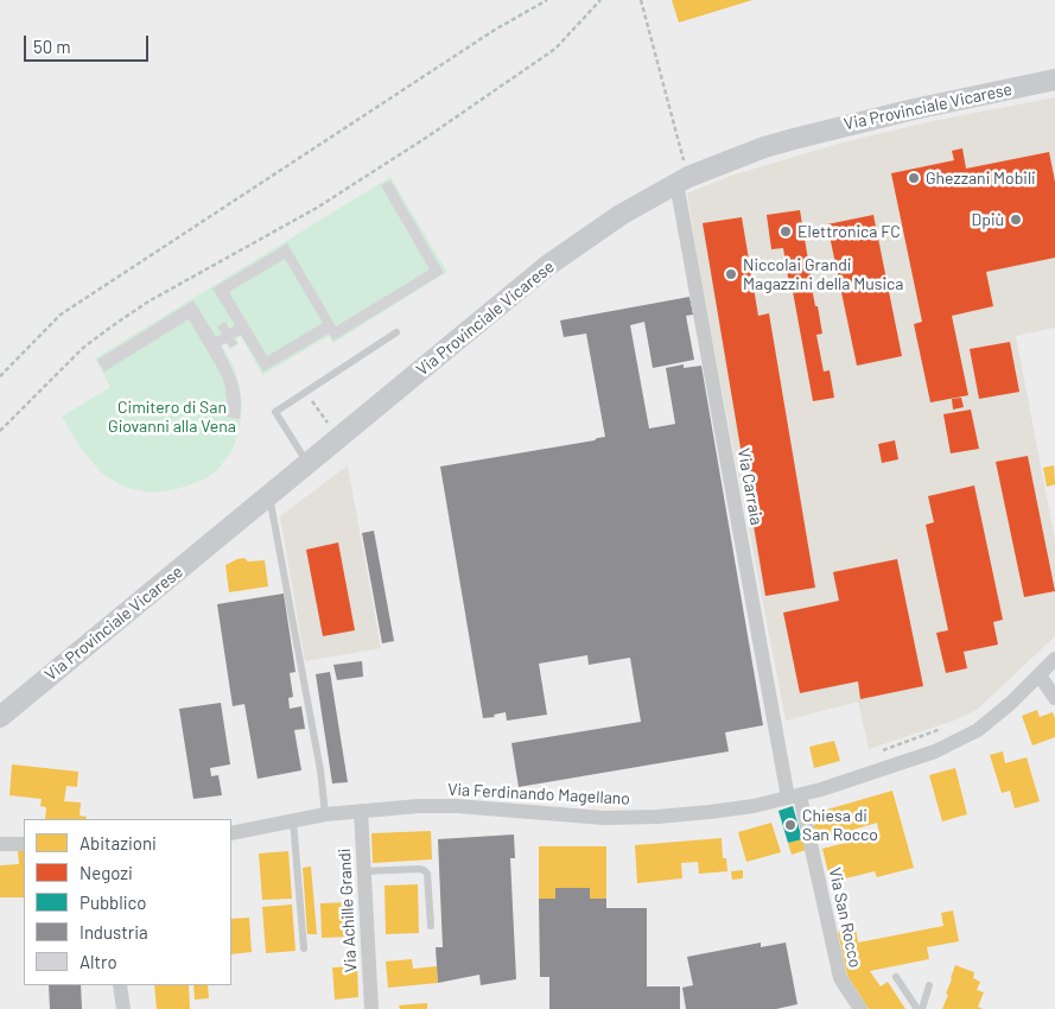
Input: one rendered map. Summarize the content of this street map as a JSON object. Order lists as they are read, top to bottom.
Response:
{
  "streets": {
    "main road": ["Via Provinciale Vicarese"],
    "street": [
      "Via Carraia",
      "Via Ferdinando Magellano",
      "Via Achille Grandi",
      "Via San Rocco"
    ]
  },
  "crossings": [
    ["Via Provinciale Vicarese", "Via Carraia"],
    ["Via Carraia", "Via Ferdinando Magellano"],
    ["Via Carraia", "Via San Rocco"],
    ["Via Ferdinando Magellano", "Via Achille Grandi"],
    ["Via Ferdinando Magellano", "Via San Rocco"]
  ],
  "parks": ["Cimitero di San Giovanni alla Vena"],
  "places": [
    "Ghezzani Mobili",
    "Dpiù",
    "Elettronica FC",
    "Niccolai Grandi Magazzini della Musica",
    "Chiesa di San Rocco"
  ],
  "legend": [
    "Abitazioni",
    "Negozi",
    "Pubblico",
    "Industria",
    "Altro"
  ],
  "scale_bar": "50 m"
}
